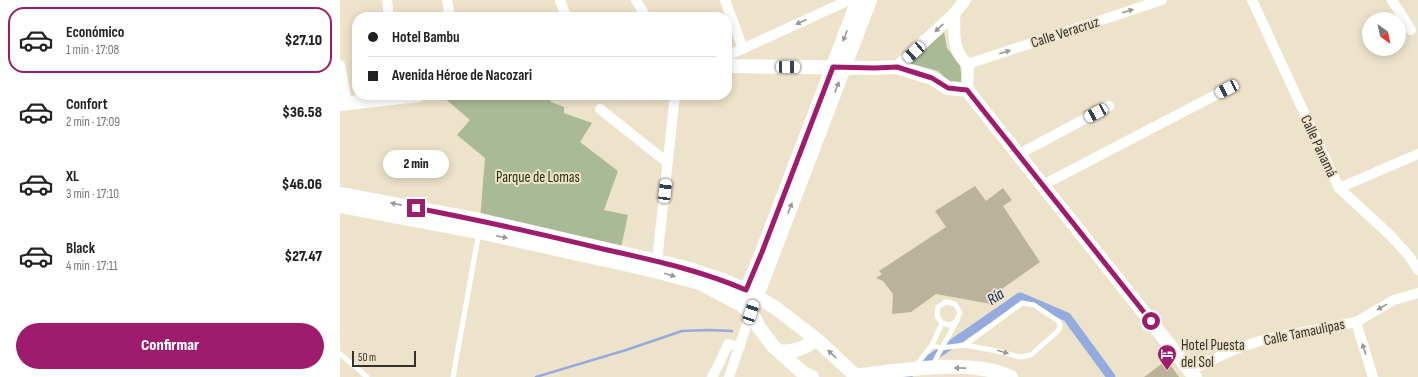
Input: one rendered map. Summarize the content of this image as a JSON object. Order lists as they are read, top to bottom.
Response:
{
  "streets": {
    "street": ["Calle Veracruz", "Calle Panamá", "Calle Tamaulipas"]
  },
  "one_way": ["Calle Veracruz"],
  "water": ["Ría"],
  "parks": ["Parque de Lomas"],
  "places": {
    "hotel": ["Hotel Puesta del Sol"]
  },
  "scale_bar": "50 m",
  "north": "bottom right",
  "page": {
    "list": [
      {
        "name": "Económico",
        "note": "1 min · 17:08",
        "value": "$27.10"
      },
      {
        "name": "Confort",
        "note": "2 min · 17:09",
        "value": "$36.58"
      },
      {
        "name": "XL",
        "note": "3 min · 17:10",
        "value": "$46.06"
      },
      {
        "name": "Black",
        "note": "4 min · 17:11",
        "value": "$27.47"
      }
    ],
    "banner": ["Hotel Bambu", "Avenida Héroe de Nacozari"],
    "bubble": "2 min",
    "buttons": "Confirmar",
    "scale": "50 m"
  }
}
